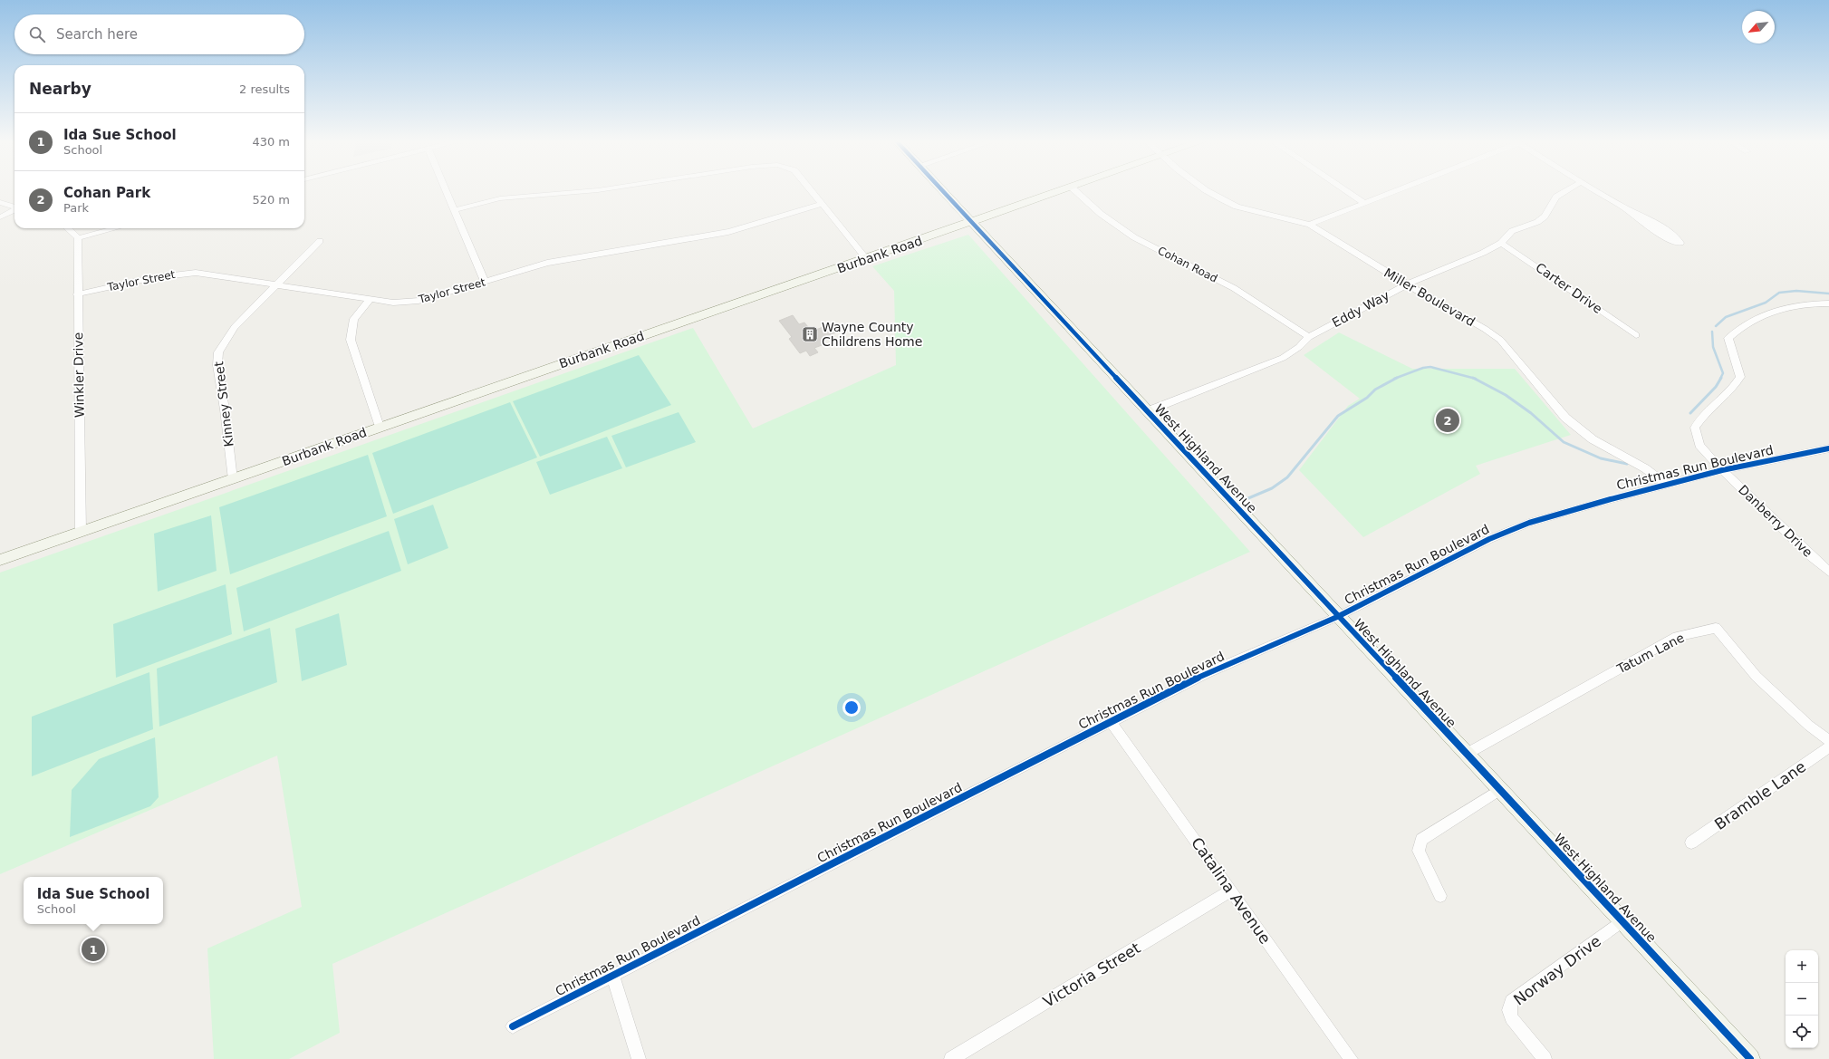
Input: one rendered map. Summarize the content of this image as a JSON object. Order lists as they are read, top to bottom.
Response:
{
  "streets": {
    "main road": ["Burbank Road", "West Highland Avenue"],
    "street": [
      "Cohan Road",
      "Taylor Street",
      "Carter Drive",
      "Miller Boulevard",
      "Eddy Way",
      "Winkler Drive",
      "Kinney Street",
      "Christmas Run Boulevard",
      "Danberry Drive",
      "Tatum Lane",
      "Bramble Lane",
      "Catalina Avenue",
      "Norway Drive",
      "Victoria Street"
    ]
  },
  "crossings": [
    ["Burbank Road", "Winkler Drive"],
    ["Burbank Road", "Kinney Street"],
    ["Burbank Road", "West Highland Avenue"],
    ["Cohan Road", "Eddy Way"],
    ["Taylor Street", "Winkler Drive"],
    ["Taylor Street", "Kinney Street"],
    ["Carter Drive", "Eddy Way"],
    ["Miller Boulevard", "Eddy Way"],
    ["Miller Boulevard", "Christmas Run Boulevard"],
    ["Eddy Way", "West Highland Avenue"],
    ["West Highland Avenue", "Christmas Run Boulevard"],
    ["West Highland Avenue", "Tatum Lane"],
    ["West Highland Avenue", "Norway Drive"],
    ["Christmas Run Boulevard", "Danberry Drive"],
    ["Christmas Run Boulevard", "Catalina Avenue"],
    ["Catalina Avenue", "Victoria Street"]
  ],
  "places": {
    "building": ["Wayne County Childrens Home"]
  },
  "north": "bottom left",
  "page": {
    "search": "Search here",
    "heading": ["Nearby", "2 results"],
    "list": [
      {
        "mark": "1",
        "name": "Ida Sue School",
        "note": "School",
        "value": "430 m"
      },
      {
        "mark": "2",
        "name": "Cohan Park",
        "note": "Park",
        "value": "520 m"
      }
    ],
    "pins": ["2", "1"],
    "popup": ["Ida Sue School", "School"],
    "map_buttons": ["+", "−"]
  }
}
